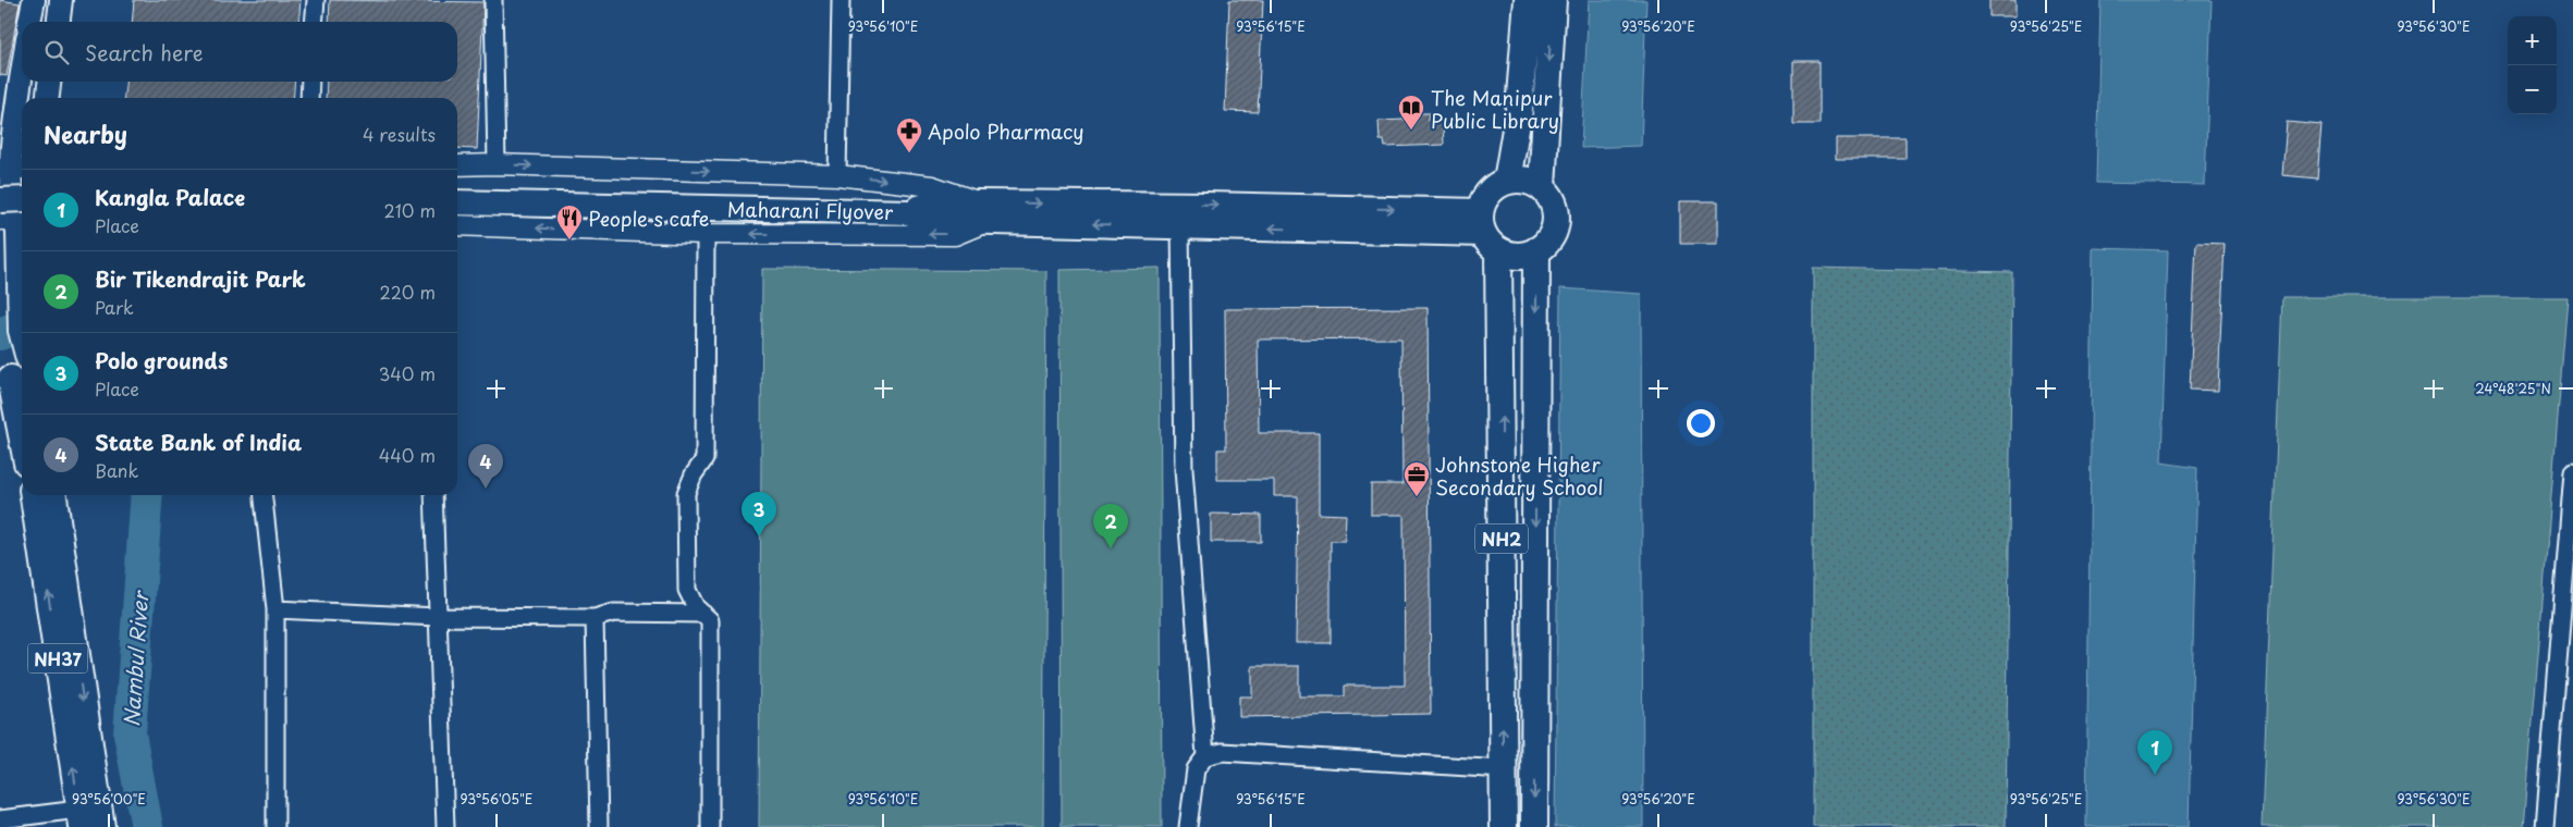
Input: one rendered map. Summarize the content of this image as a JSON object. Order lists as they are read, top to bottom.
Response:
{
  "streets": {
    "highway": ["NH2", "NH37"],
    "main road": ["Maharani Flyover"]
  },
  "water": ["Nambul River"],
  "places": {
    "library": ["The Manipur Public Library"],
    "pharmacy": ["Apolo Pharmacy"],
    "restaurant": ["People s cafe"],
    "office": ["Johnstone Higher Secondary School"]
  },
  "page": {
    "map_buttons": ["+", "−"],
    "search": "Search here",
    "heading": ["Nearby", "4 results"],
    "list": [
      {
        "mark": "1",
        "name": "Kangla Palace",
        "note": "Place",
        "value": "210 m"
      },
      {
        "mark": "2",
        "name": "Bir Tikendrajit Park",
        "note": "Park",
        "value": "220 m"
      },
      {
        "mark": "3",
        "name": "Polo grounds",
        "note": "Place",
        "value": "340 m"
      },
      {
        "mark": "4",
        "name": "State Bank of India",
        "note": "Bank",
        "value": "440 m"
      }
    ],
    "pins": [
      "4",
      "3",
      "2",
      "1"
    ]
  },
  "coordinates": [
    "93°56'10\"E",
    "93°56'15\"E",
    "93°56'20\"E",
    "93°56'25\"E",
    "93°56'30\"E",
    "24°48'25\"N",
    "93°56'00\"E",
    "93°56'05\"E"
  ]
}
